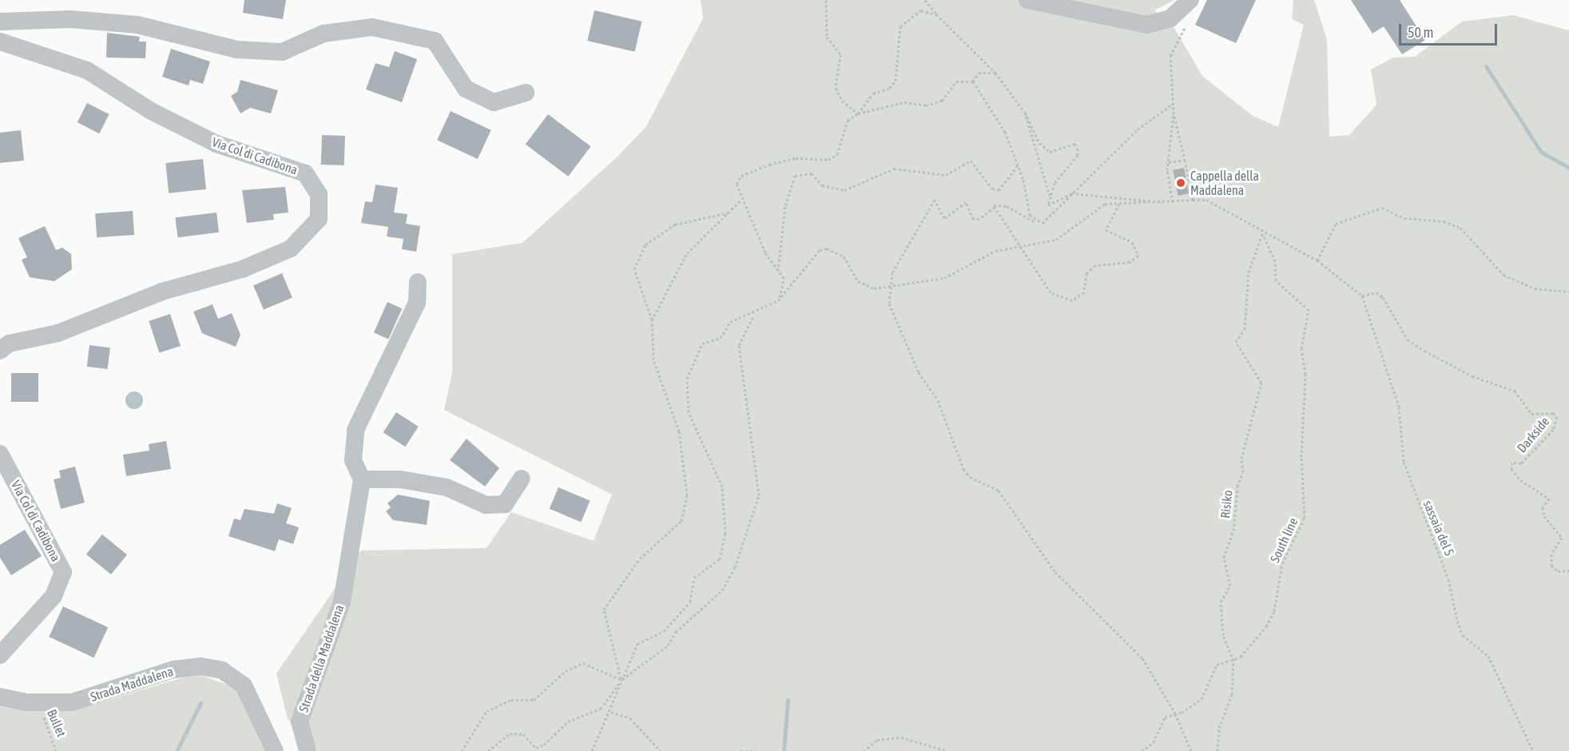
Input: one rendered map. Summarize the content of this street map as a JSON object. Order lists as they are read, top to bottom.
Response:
{
  "streets": {
    "street": ["Via Col di Cadibona", "Strada della Maddalena", "Strada Maddalena"],
    "path": [
      "Darkside",
      "Risiko",
      "sassaia del 5",
      "South line",
      "Bullet"
    ]
  },
  "crossings": [
    ["Darkside", "sassaia del 5"],
    ["Risiko", "South line"],
    ["Strada Maddalena", "Bullet"]
  ],
  "places": ["Cappella della Maddalena"],
  "scale_bar": "50 m"
}
